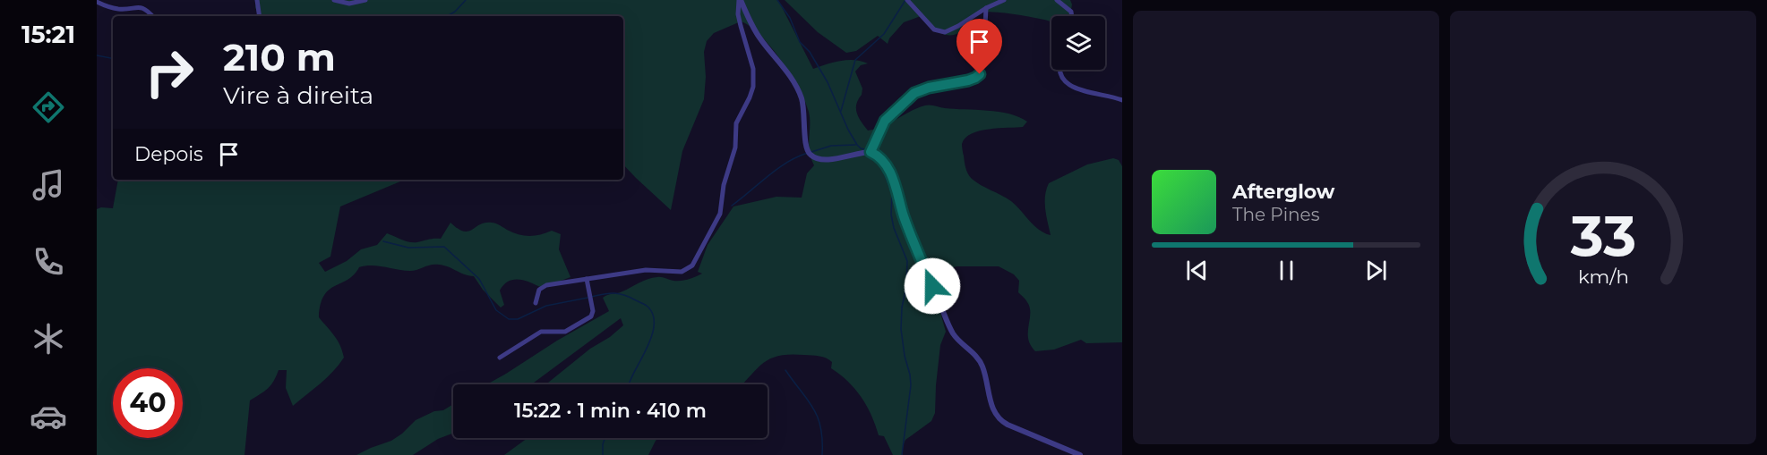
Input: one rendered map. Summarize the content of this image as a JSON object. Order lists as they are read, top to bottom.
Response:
{
  "page": {
    "tabs": "15:21",
    "turn": ["210 m", "Vire à direita"],
    "then": "Depois",
    "song": ["Afterglow", "The Pines"],
    "limit": "40",
    "trip": "15:22 · 1 min · 410 m",
    "gauge": ["33", "km/h"]
  }
}
